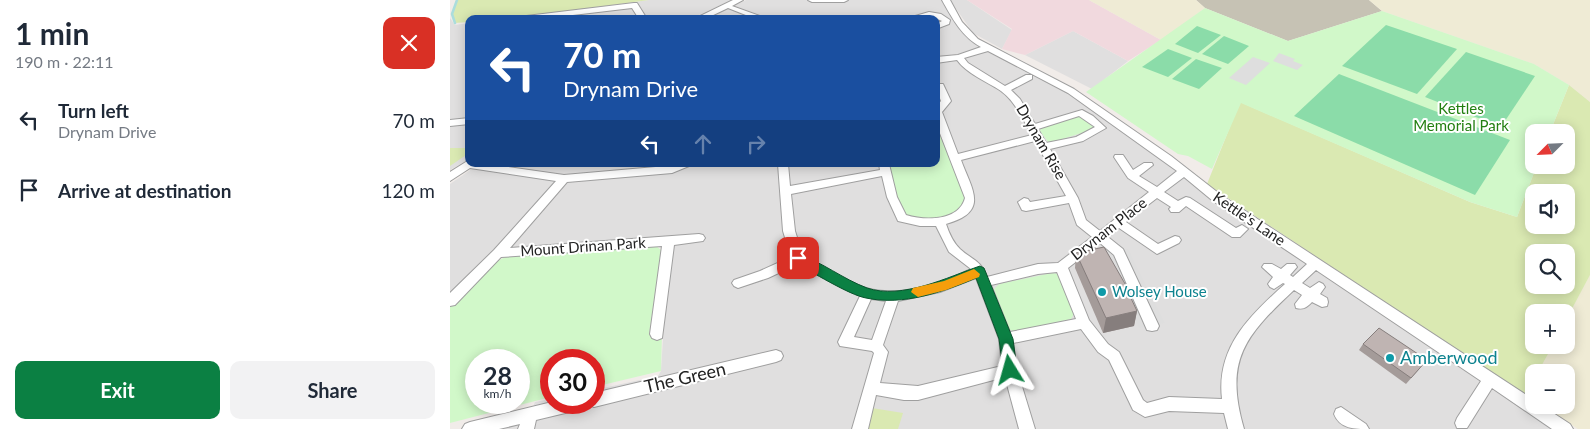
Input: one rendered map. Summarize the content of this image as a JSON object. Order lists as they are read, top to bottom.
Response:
{
  "streets": {
    "street": [
      "Drynam Rise",
      "Kettle's Lane",
      "Drynam Place",
      "Mount Drinan Park",
      "The Green"
    ]
  },
  "crossings": [
    ["Drynam Rise", "Drynam Place"],
    ["Kettle's Lane", "Drynam Place"]
  ],
  "parks": ["Kettles Memorial Park"],
  "places": ["Wolsey House", "Amberwood"],
  "north": "bottom left",
  "page": {
    "heading": ["1 min", "190 m · 22:11"],
    "turn": ["70 m", "Drynam Drive"],
    "list": [
      {
        "name": "Turn left",
        "note": "Drynam Drive",
        "value": "70 m"
      },
      {
        "name": "Arrive at destination",
        "value": "120 m"
      }
    ],
    "map_buttons": ["+", "−"],
    "speed": "28 km/h",
    "limit": "30",
    "buttons": ["Exit", "Share"]
  }
}
